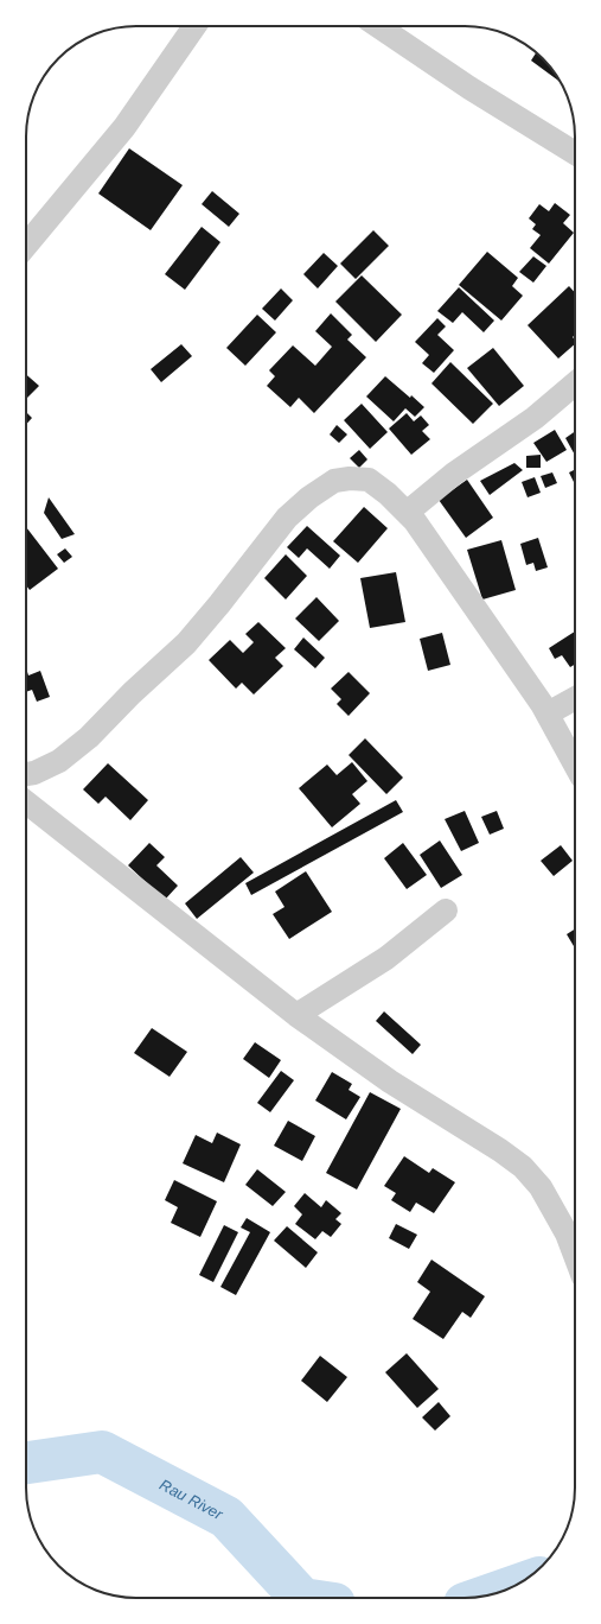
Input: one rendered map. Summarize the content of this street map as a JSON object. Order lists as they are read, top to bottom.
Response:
{
  "water": ["Rau River"]
}
